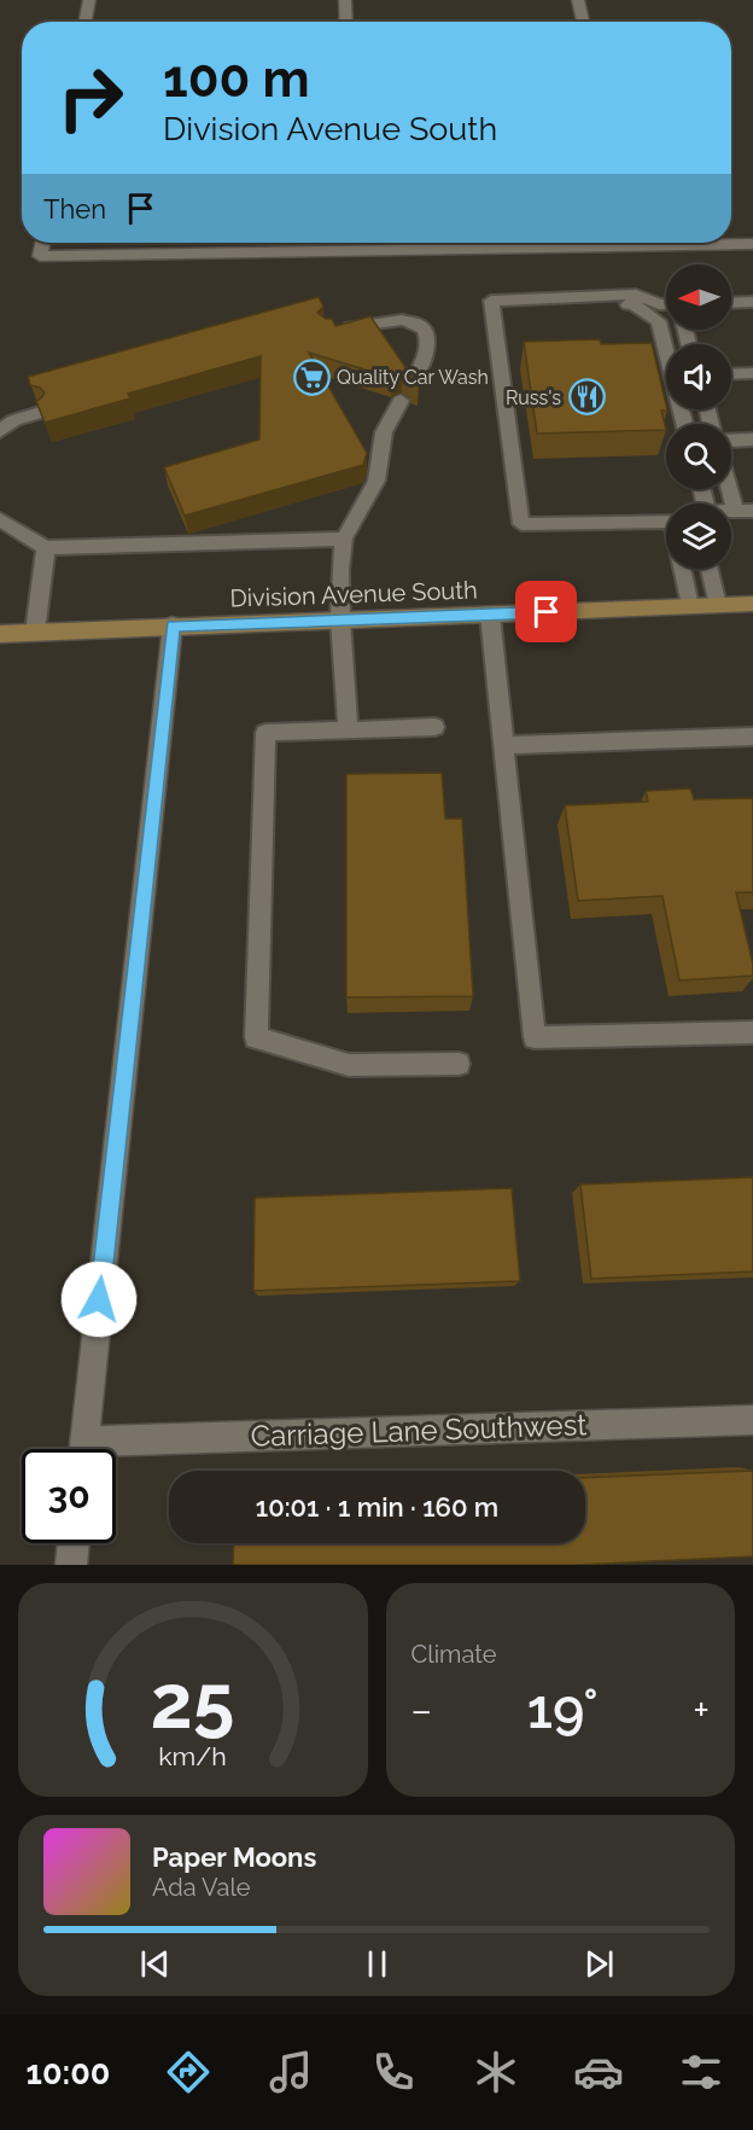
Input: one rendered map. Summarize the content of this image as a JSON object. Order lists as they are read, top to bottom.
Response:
{
  "streets": {
    "main road": ["Division Avenue South"],
    "street": ["Carriage Lane Southwest"]
  },
  "crossings": [
    ["Division Avenue South", "Carriage Lane Southwest"]
  ],
  "places": {
    "supermarket": ["Quality Car Wash"],
    "restaurant": ["Russ's"]
  },
  "north": "left",
  "page": {
    "turn": ["100 m", "Division Avenue South"],
    "then": "Then",
    "limit": "30",
    "trip": "10:01 · 1 min · 160 m",
    "tile": "Climate",
    "heat": ["−", "19°", "+"],
    "song": ["Paper Moons", "Ada Vale"],
    "tabs": "10:00",
    "gauge": ["25", "km/h"]
  }
}
